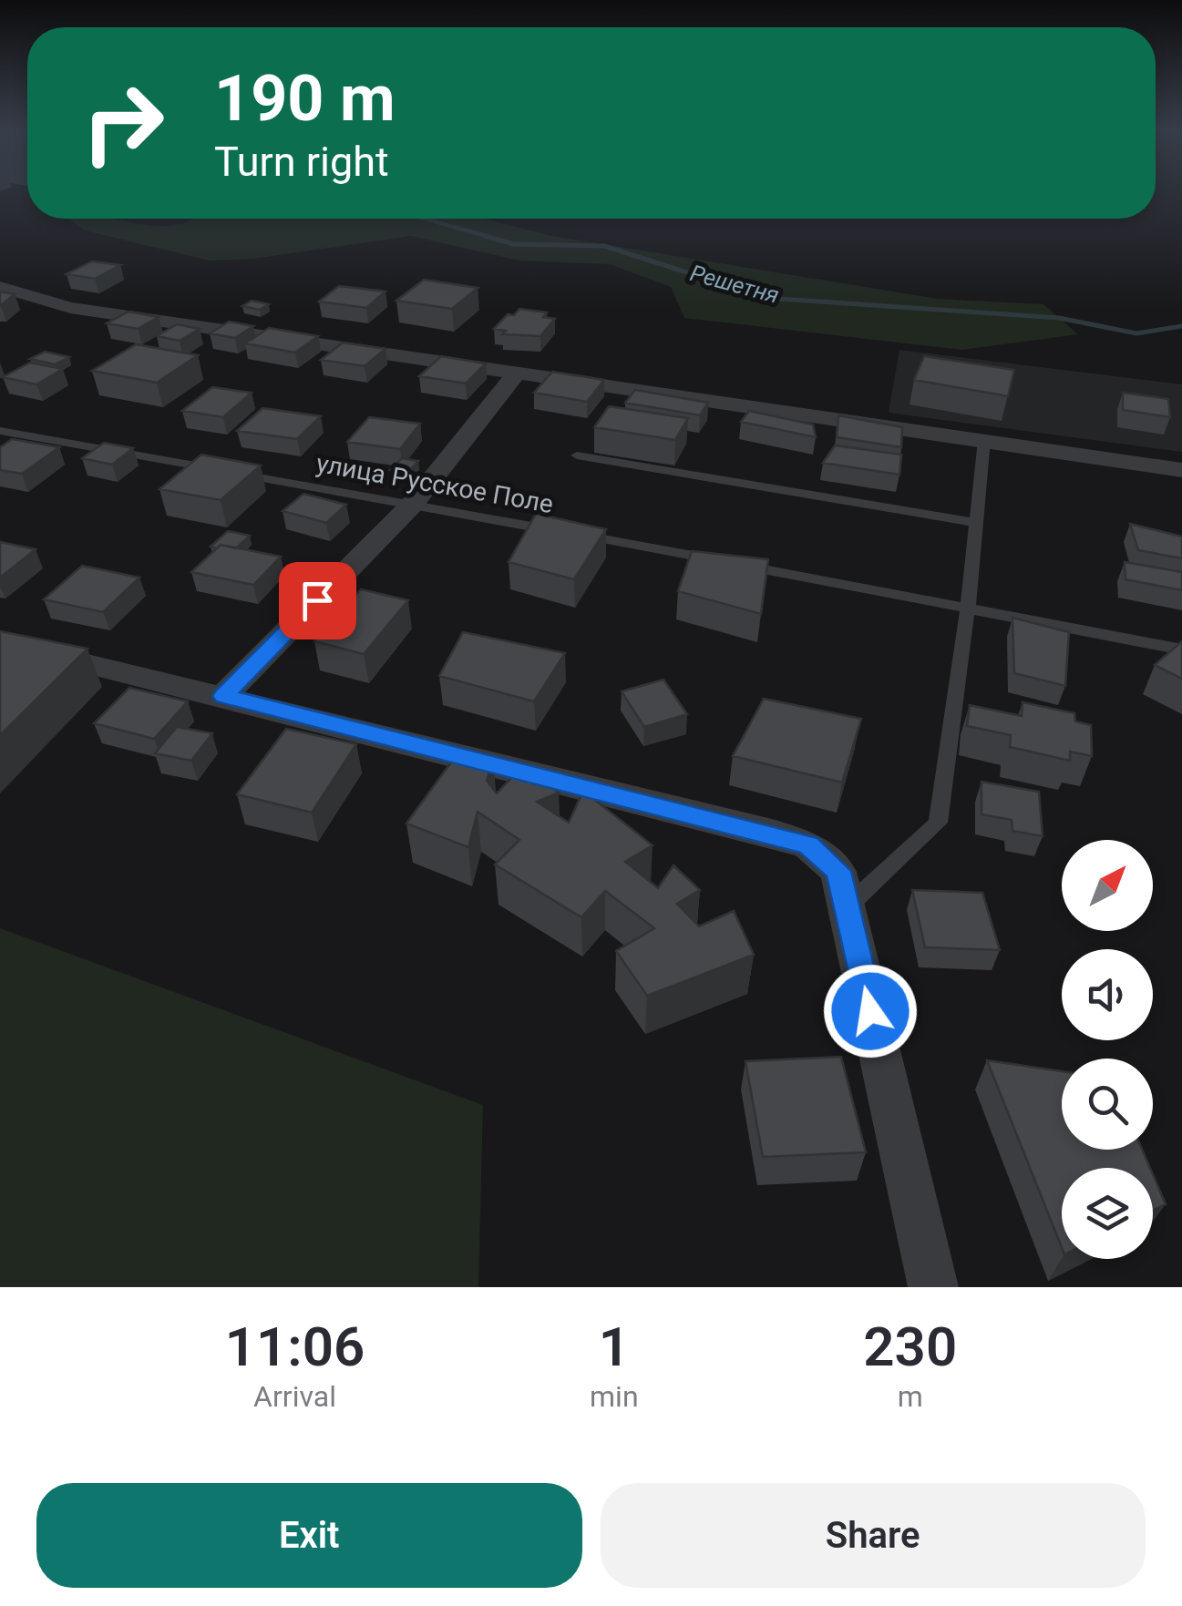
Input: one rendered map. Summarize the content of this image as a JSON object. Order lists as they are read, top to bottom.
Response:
{
  "streets": {
    "lane": ["улица Русское Поле"]
  },
  "water": ["Решетня"],
  "north": "top right",
  "page": {
    "turn": ["190 m", "Turn right"],
    "eta": [
      "11:06",
      "Arrival",
      "1",
      "min",
      "230",
      "m"
    ],
    "buttons": ["Exit", "Share"]
  }
}
